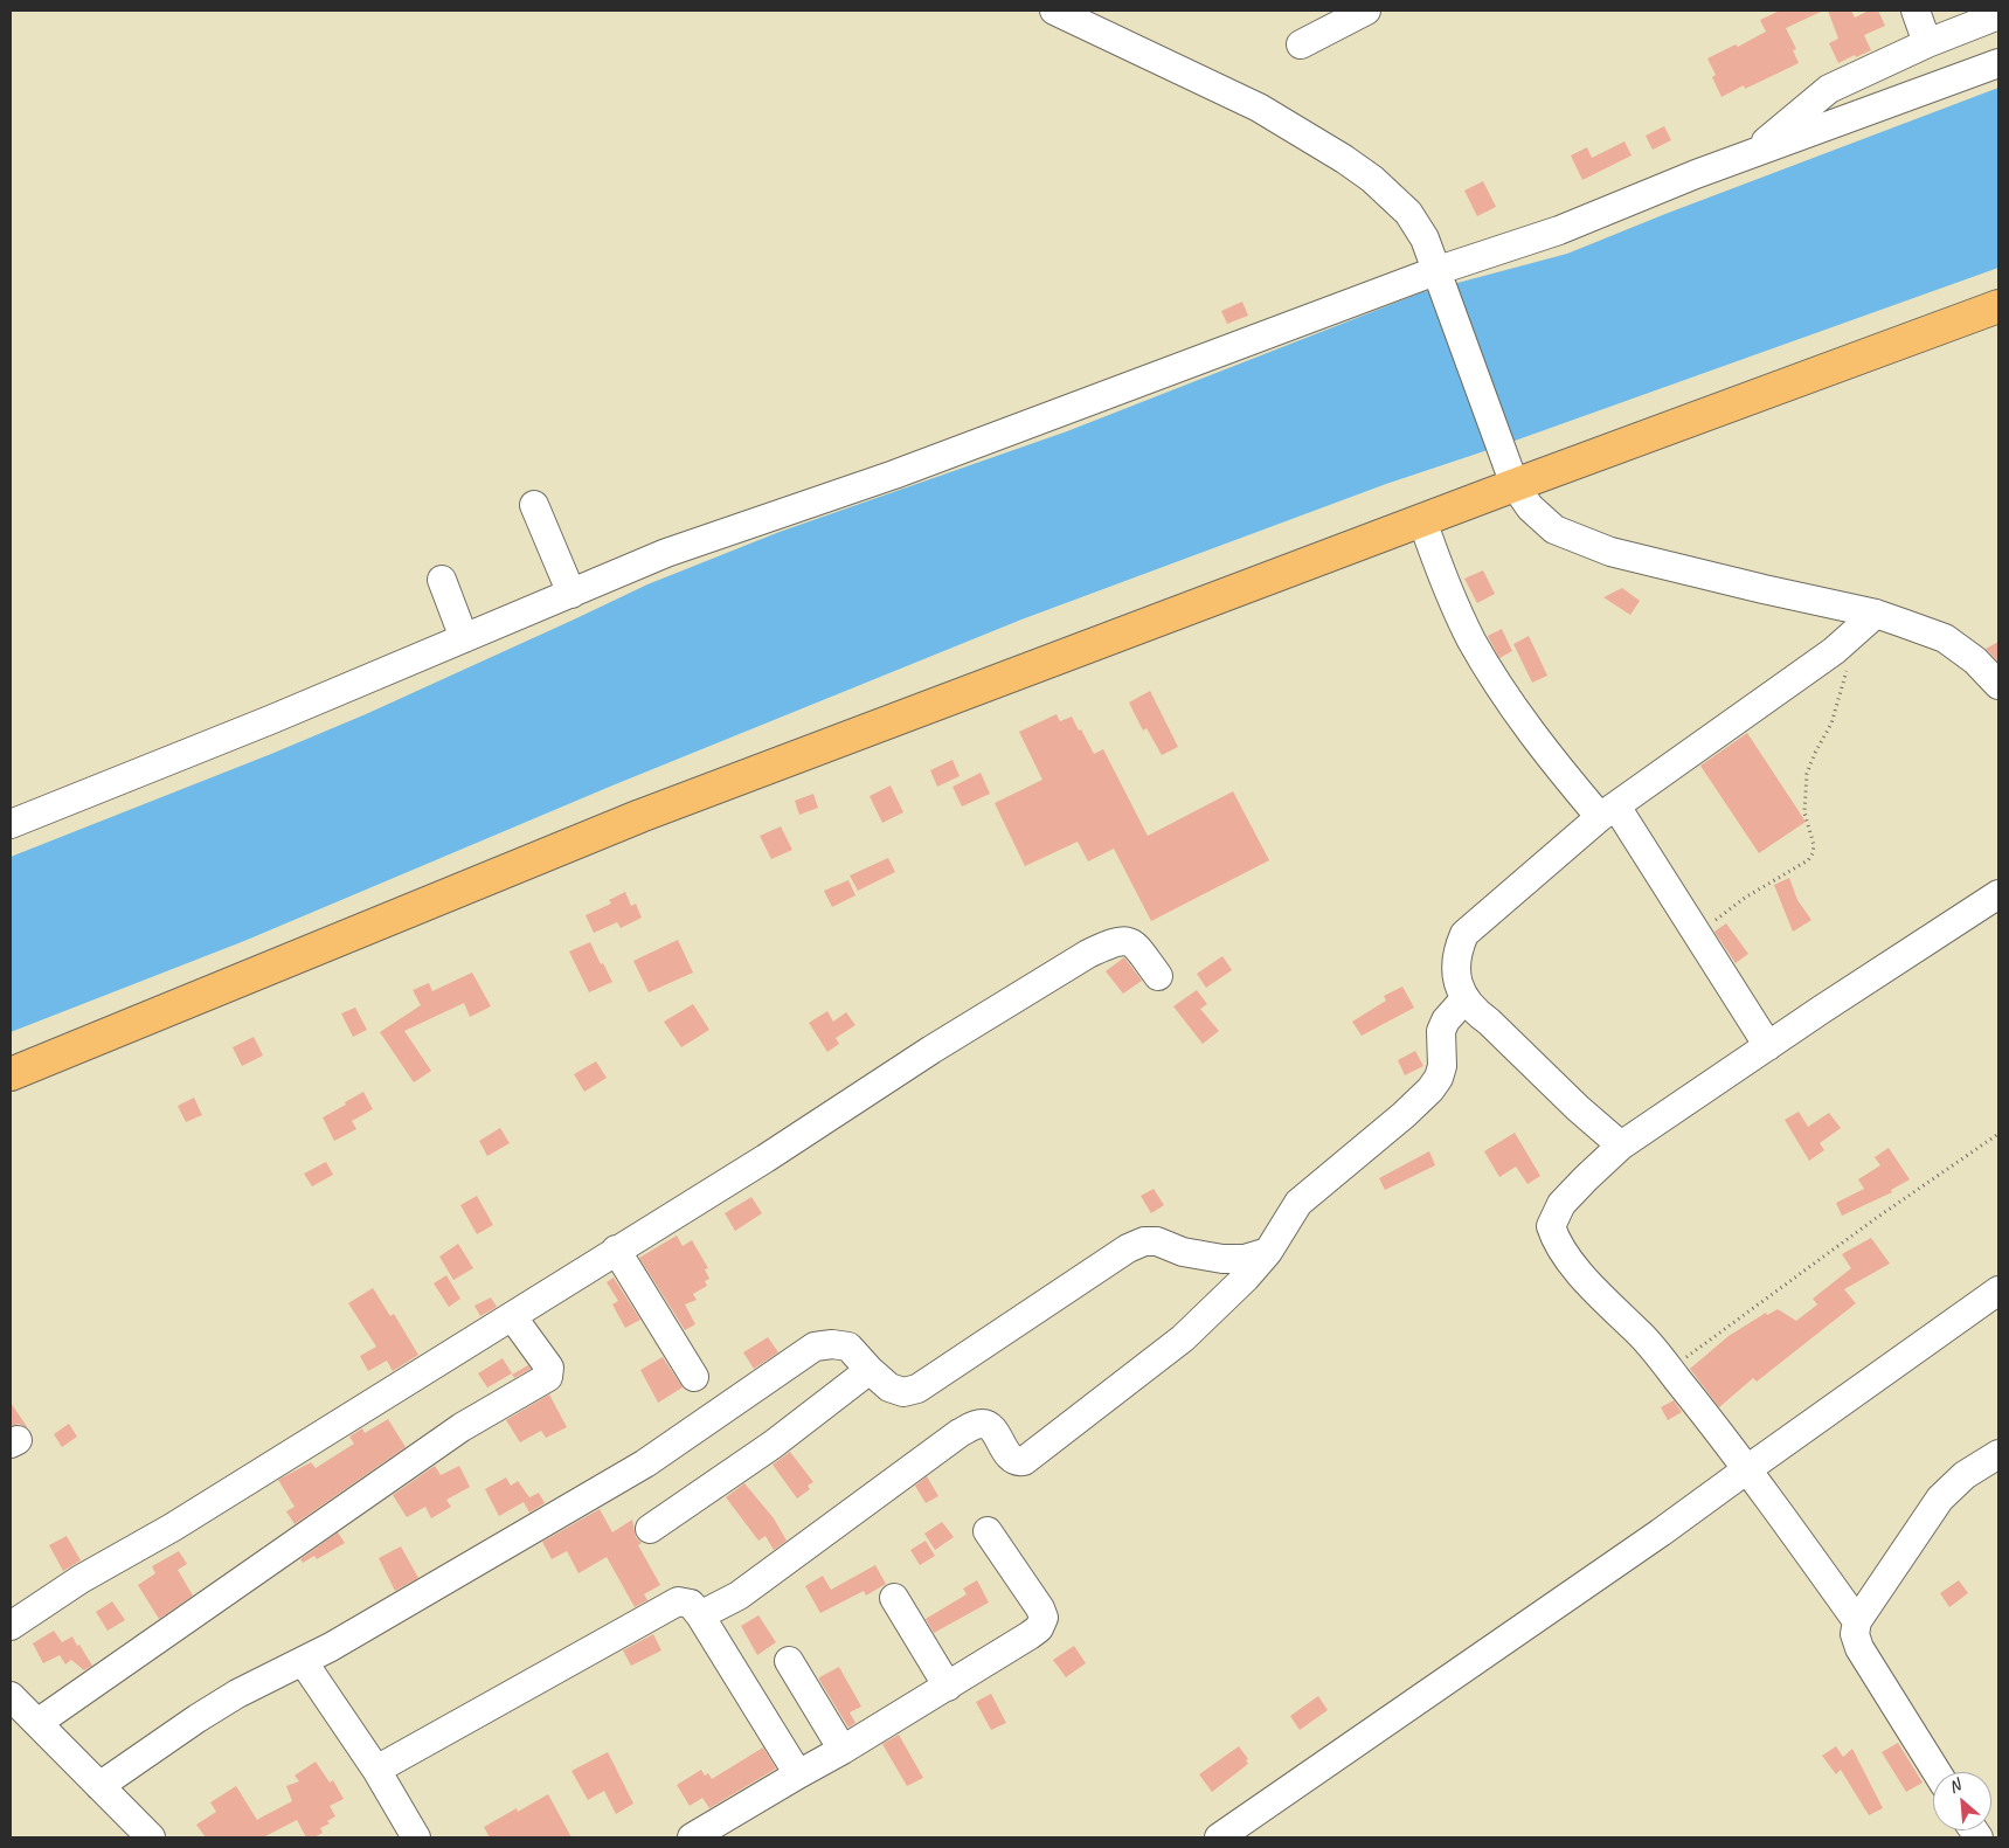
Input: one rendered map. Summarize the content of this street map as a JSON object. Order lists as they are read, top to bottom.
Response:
{
  "north": "top left"
}
